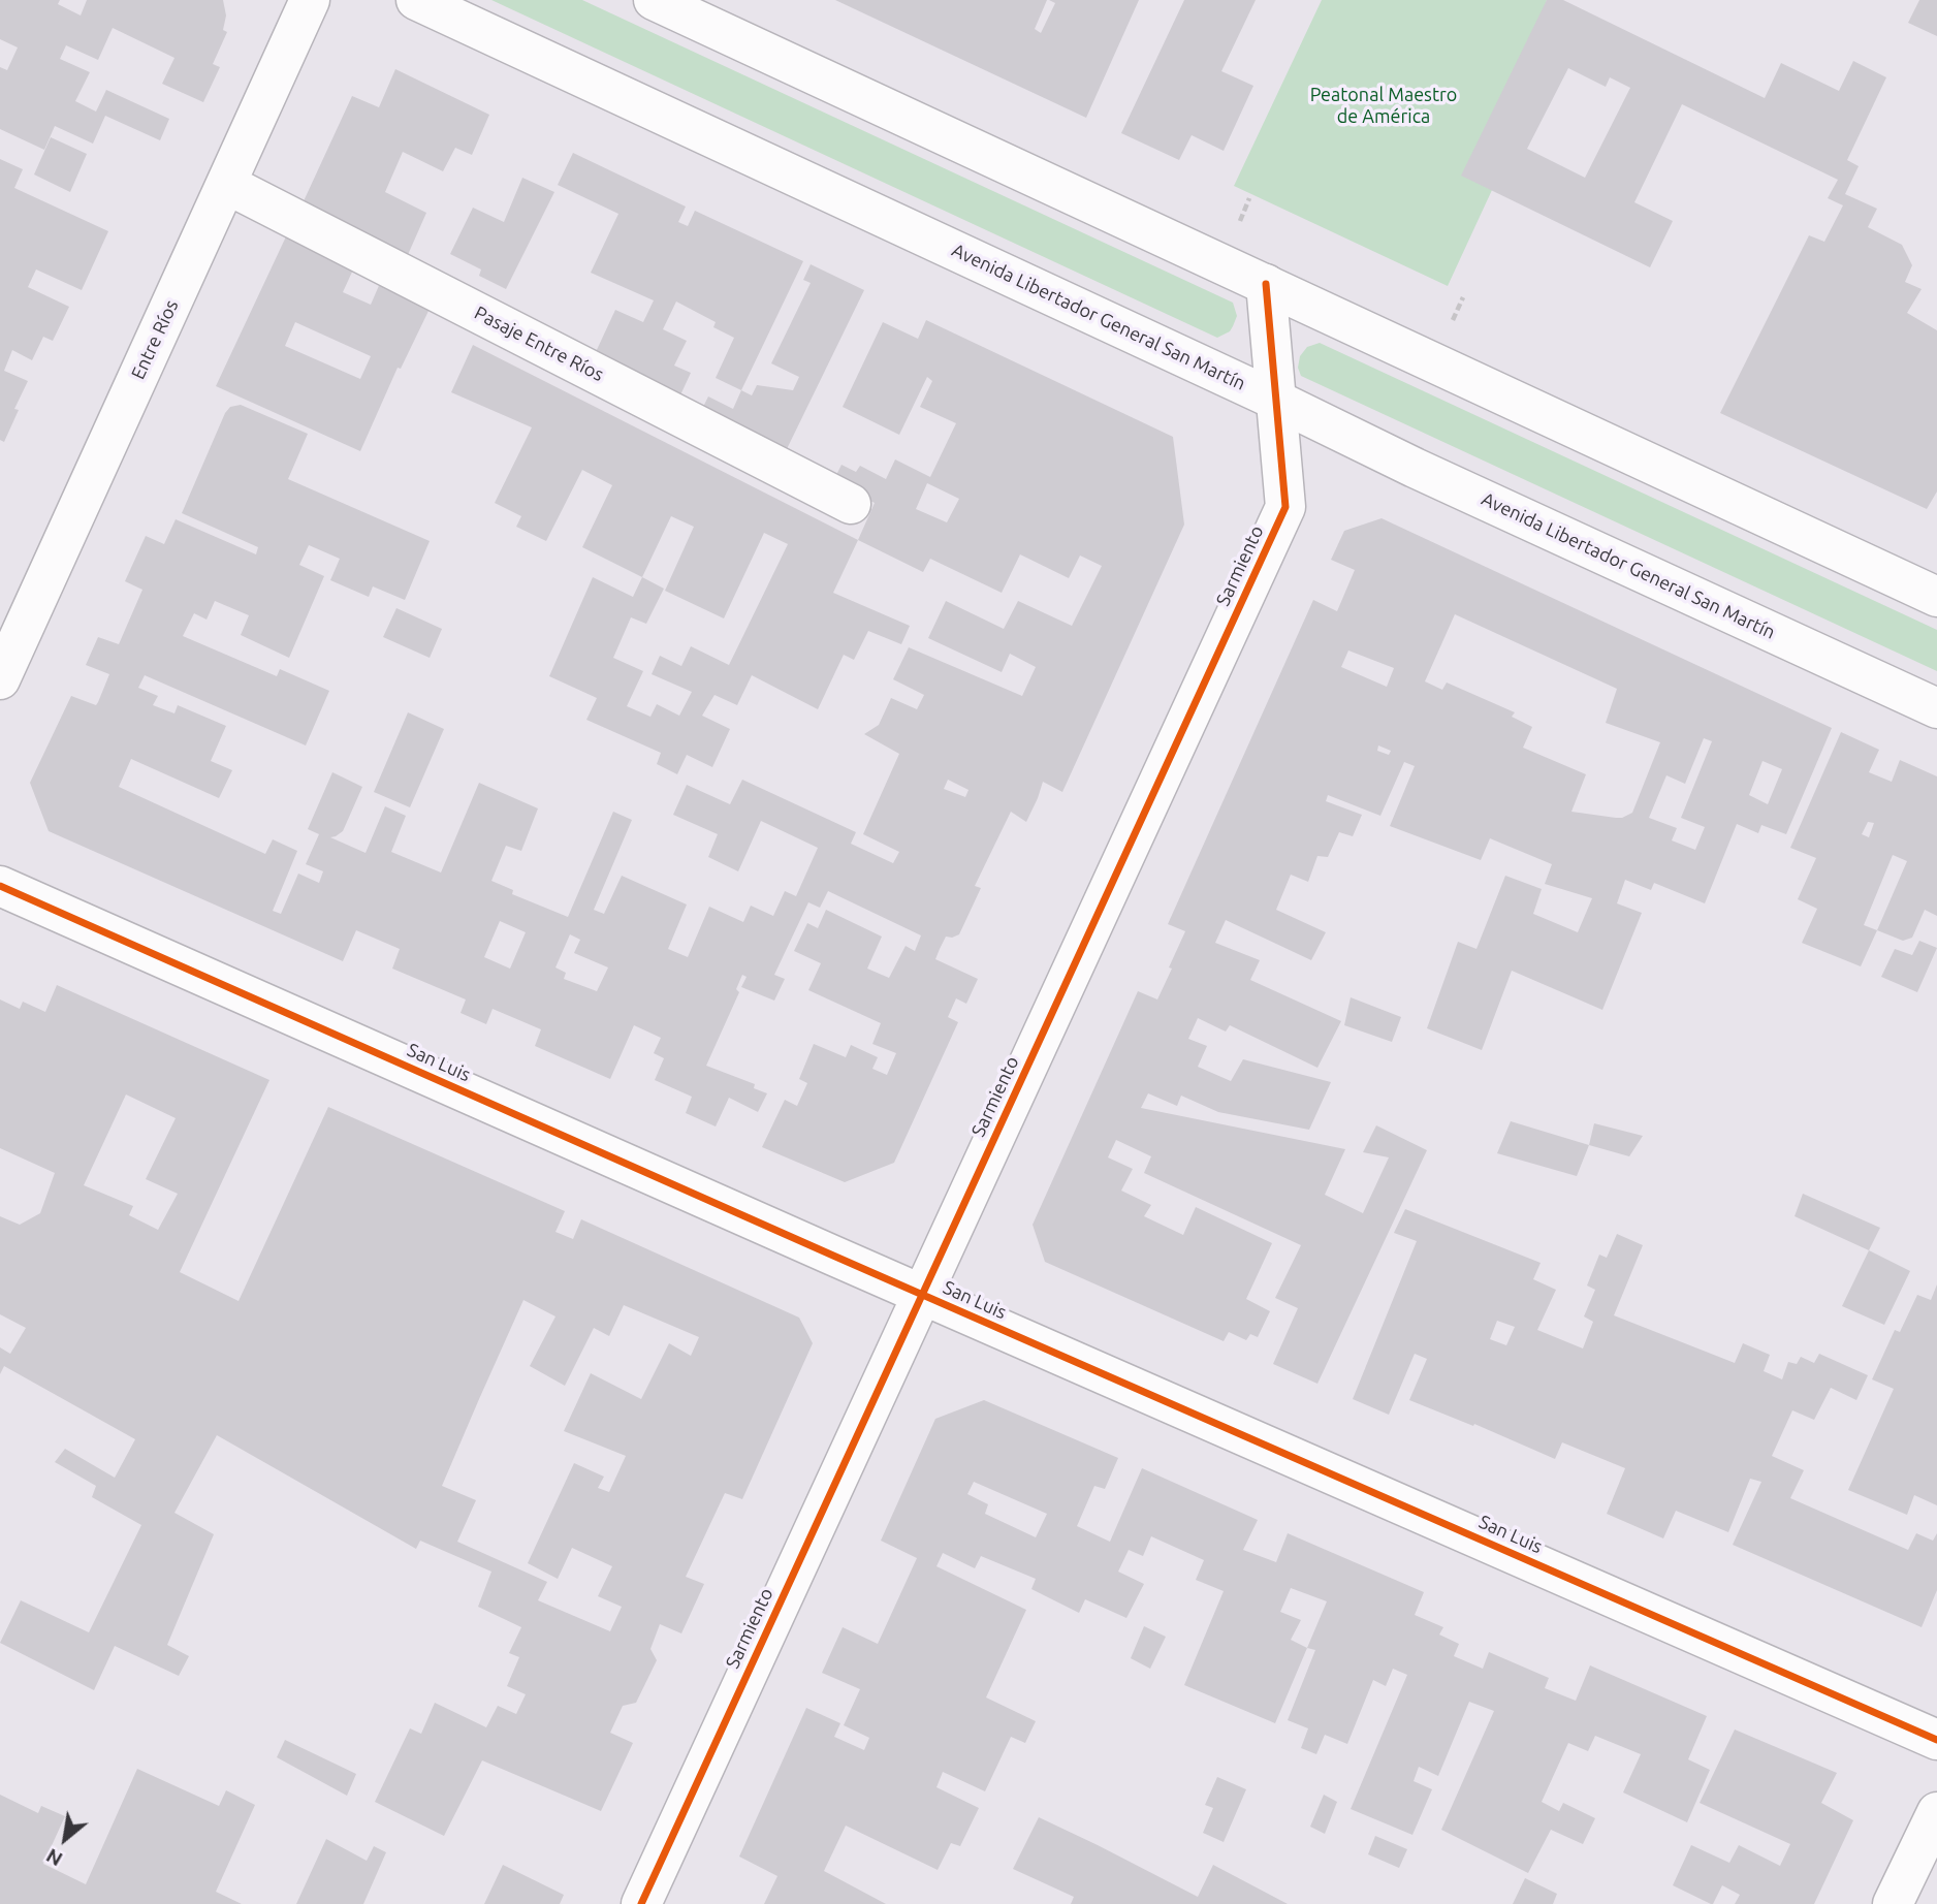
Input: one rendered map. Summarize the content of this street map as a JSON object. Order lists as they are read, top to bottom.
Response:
{
  "streets": {
    "street": [
      "Avenida Libertador General San Martín",
      "Entre Ríos",
      "Pasaje Entre Ríos",
      "Sarmiento",
      "San Luis"
    ]
  },
  "crossings": [
    ["Avenida Libertador General San Martín", "Sarmiento"],
    ["Entre Ríos", "Pasaje Entre Ríos"],
    ["Sarmiento", "San Luis"]
  ],
  "parks": ["Peatonal Maestro de América"],
  "north": "bottom left"
}
